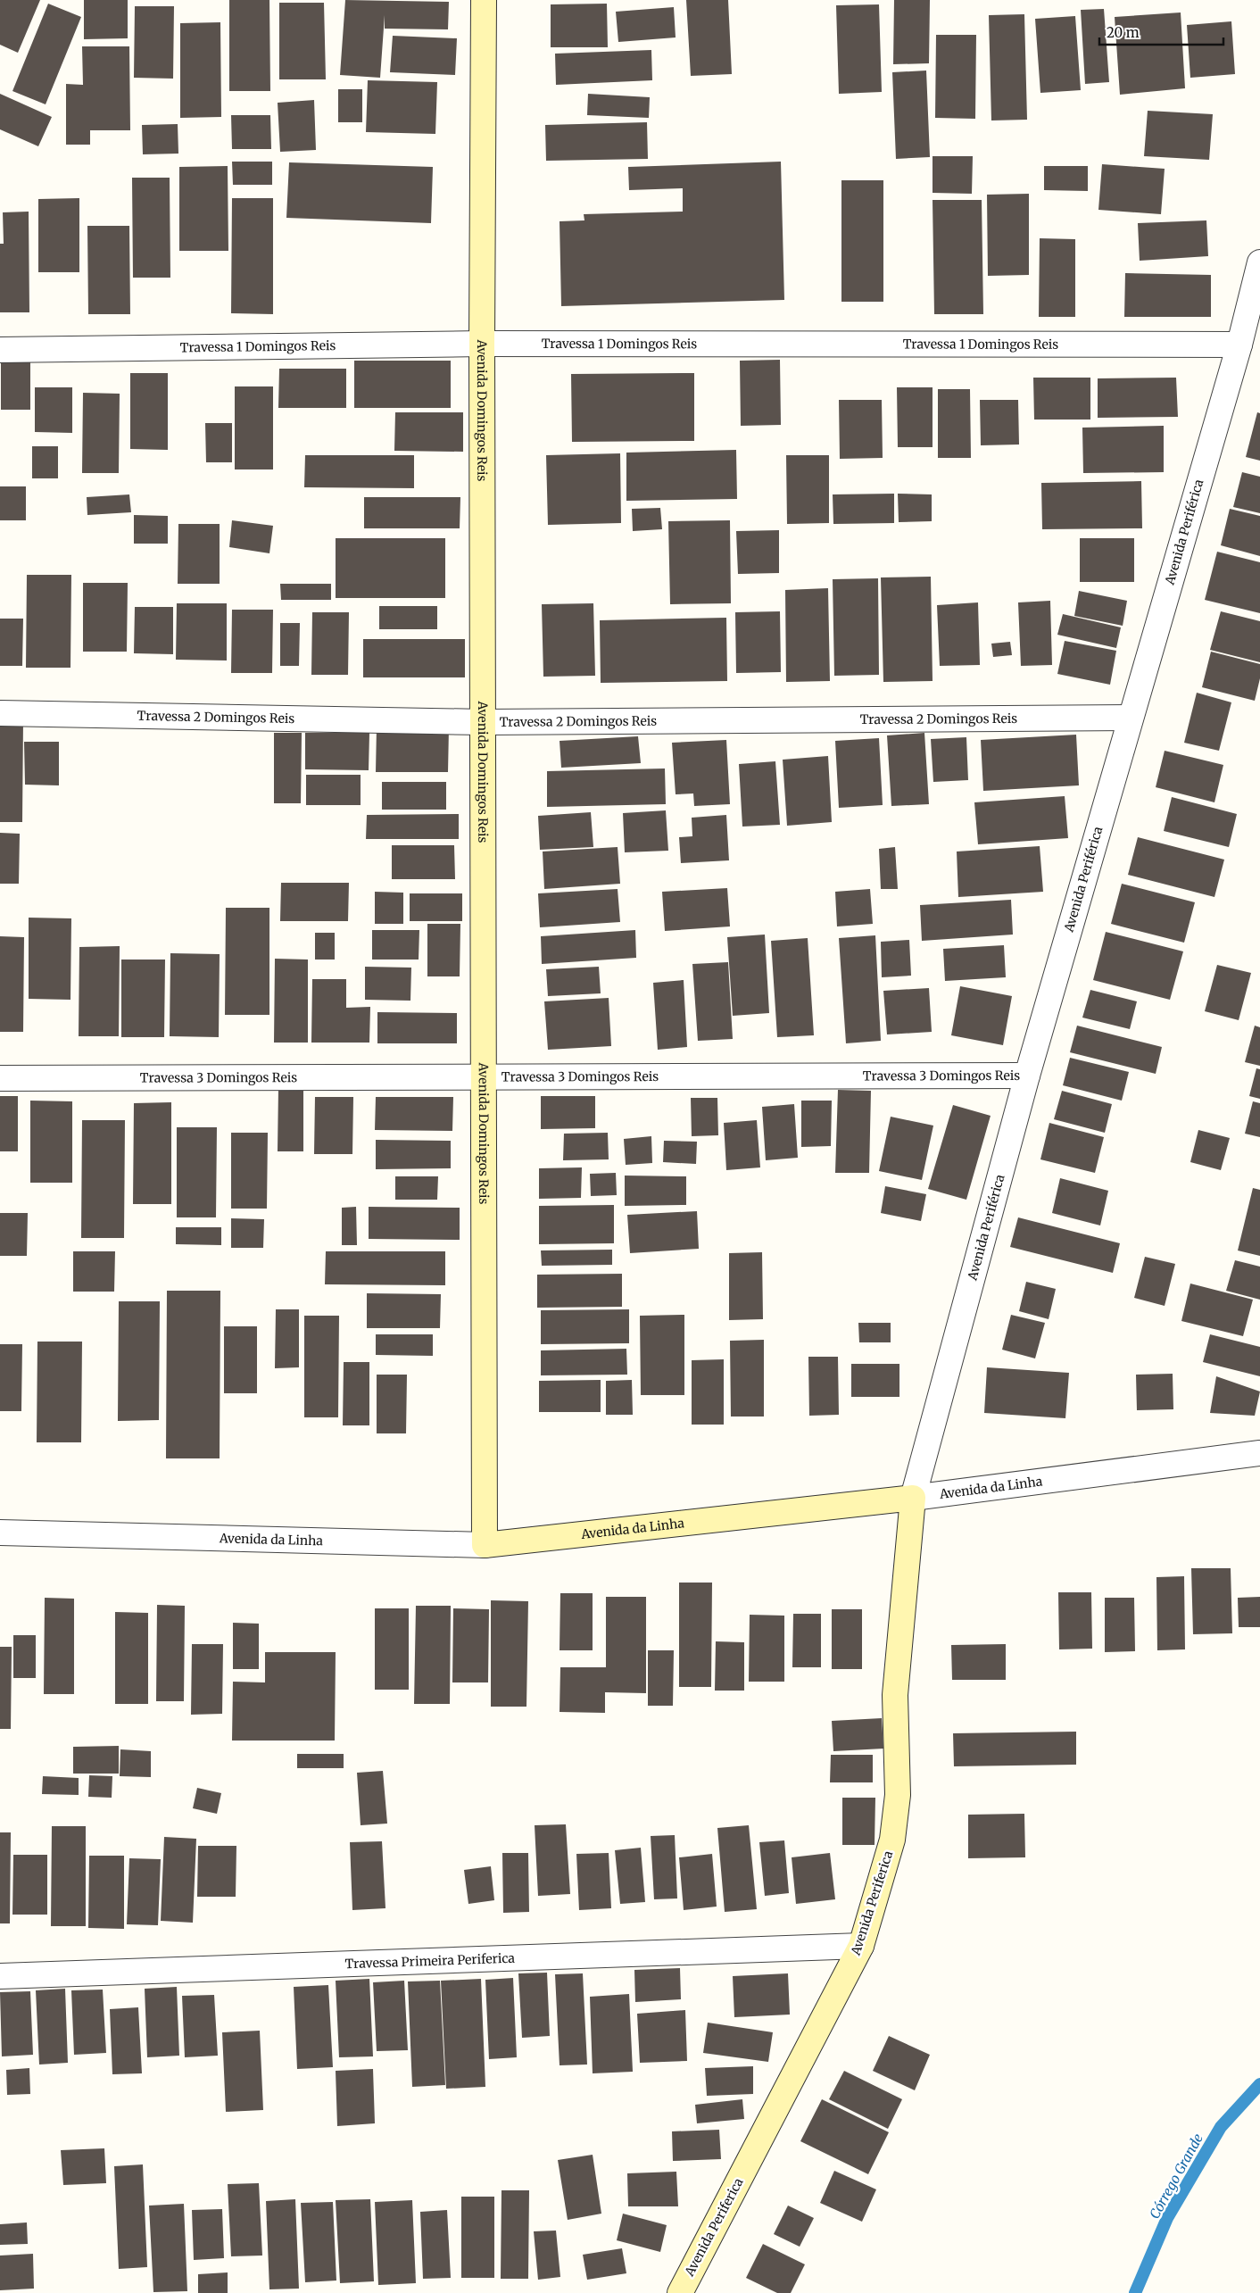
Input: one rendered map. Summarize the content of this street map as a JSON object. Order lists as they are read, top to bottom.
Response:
{
  "streets": {
    "street": [
      "Travessa 1 Domingos Reis",
      "Avenida Domingos Reis",
      "Avenida Periférica",
      "Travessa 2 Domingos Reis",
      "Travessa 3 Domingos Reis",
      "Avenida da Linha",
      "Avenida Periferica",
      "Travessa Primeira Periferica"
    ]
  },
  "crossings": [
    ["Travessa 1 Domingos Reis", "Avenida Domingos Reis"],
    ["Travessa 1 Domingos Reis", "Avenida Periférica"],
    ["Avenida Domingos Reis", "Travessa 2 Domingos Reis"],
    ["Avenida Domingos Reis", "Travessa 3 Domingos Reis"],
    ["Avenida Domingos Reis", "Avenida da Linha"],
    ["Avenida Periférica", "Travessa 2 Domingos Reis"],
    ["Avenida Periférica", "Travessa 3 Domingos Reis"],
    ["Avenida Periférica", "Avenida da Linha"],
    ["Avenida Periférica", "Avenida Periferica"],
    ["Avenida da Linha", "Avenida Periferica"],
    ["Avenida Periferica", "Travessa Primeira Periferica"]
  ],
  "water": ["Córrego Grande"],
  "scale_bar": "20 m"
}
